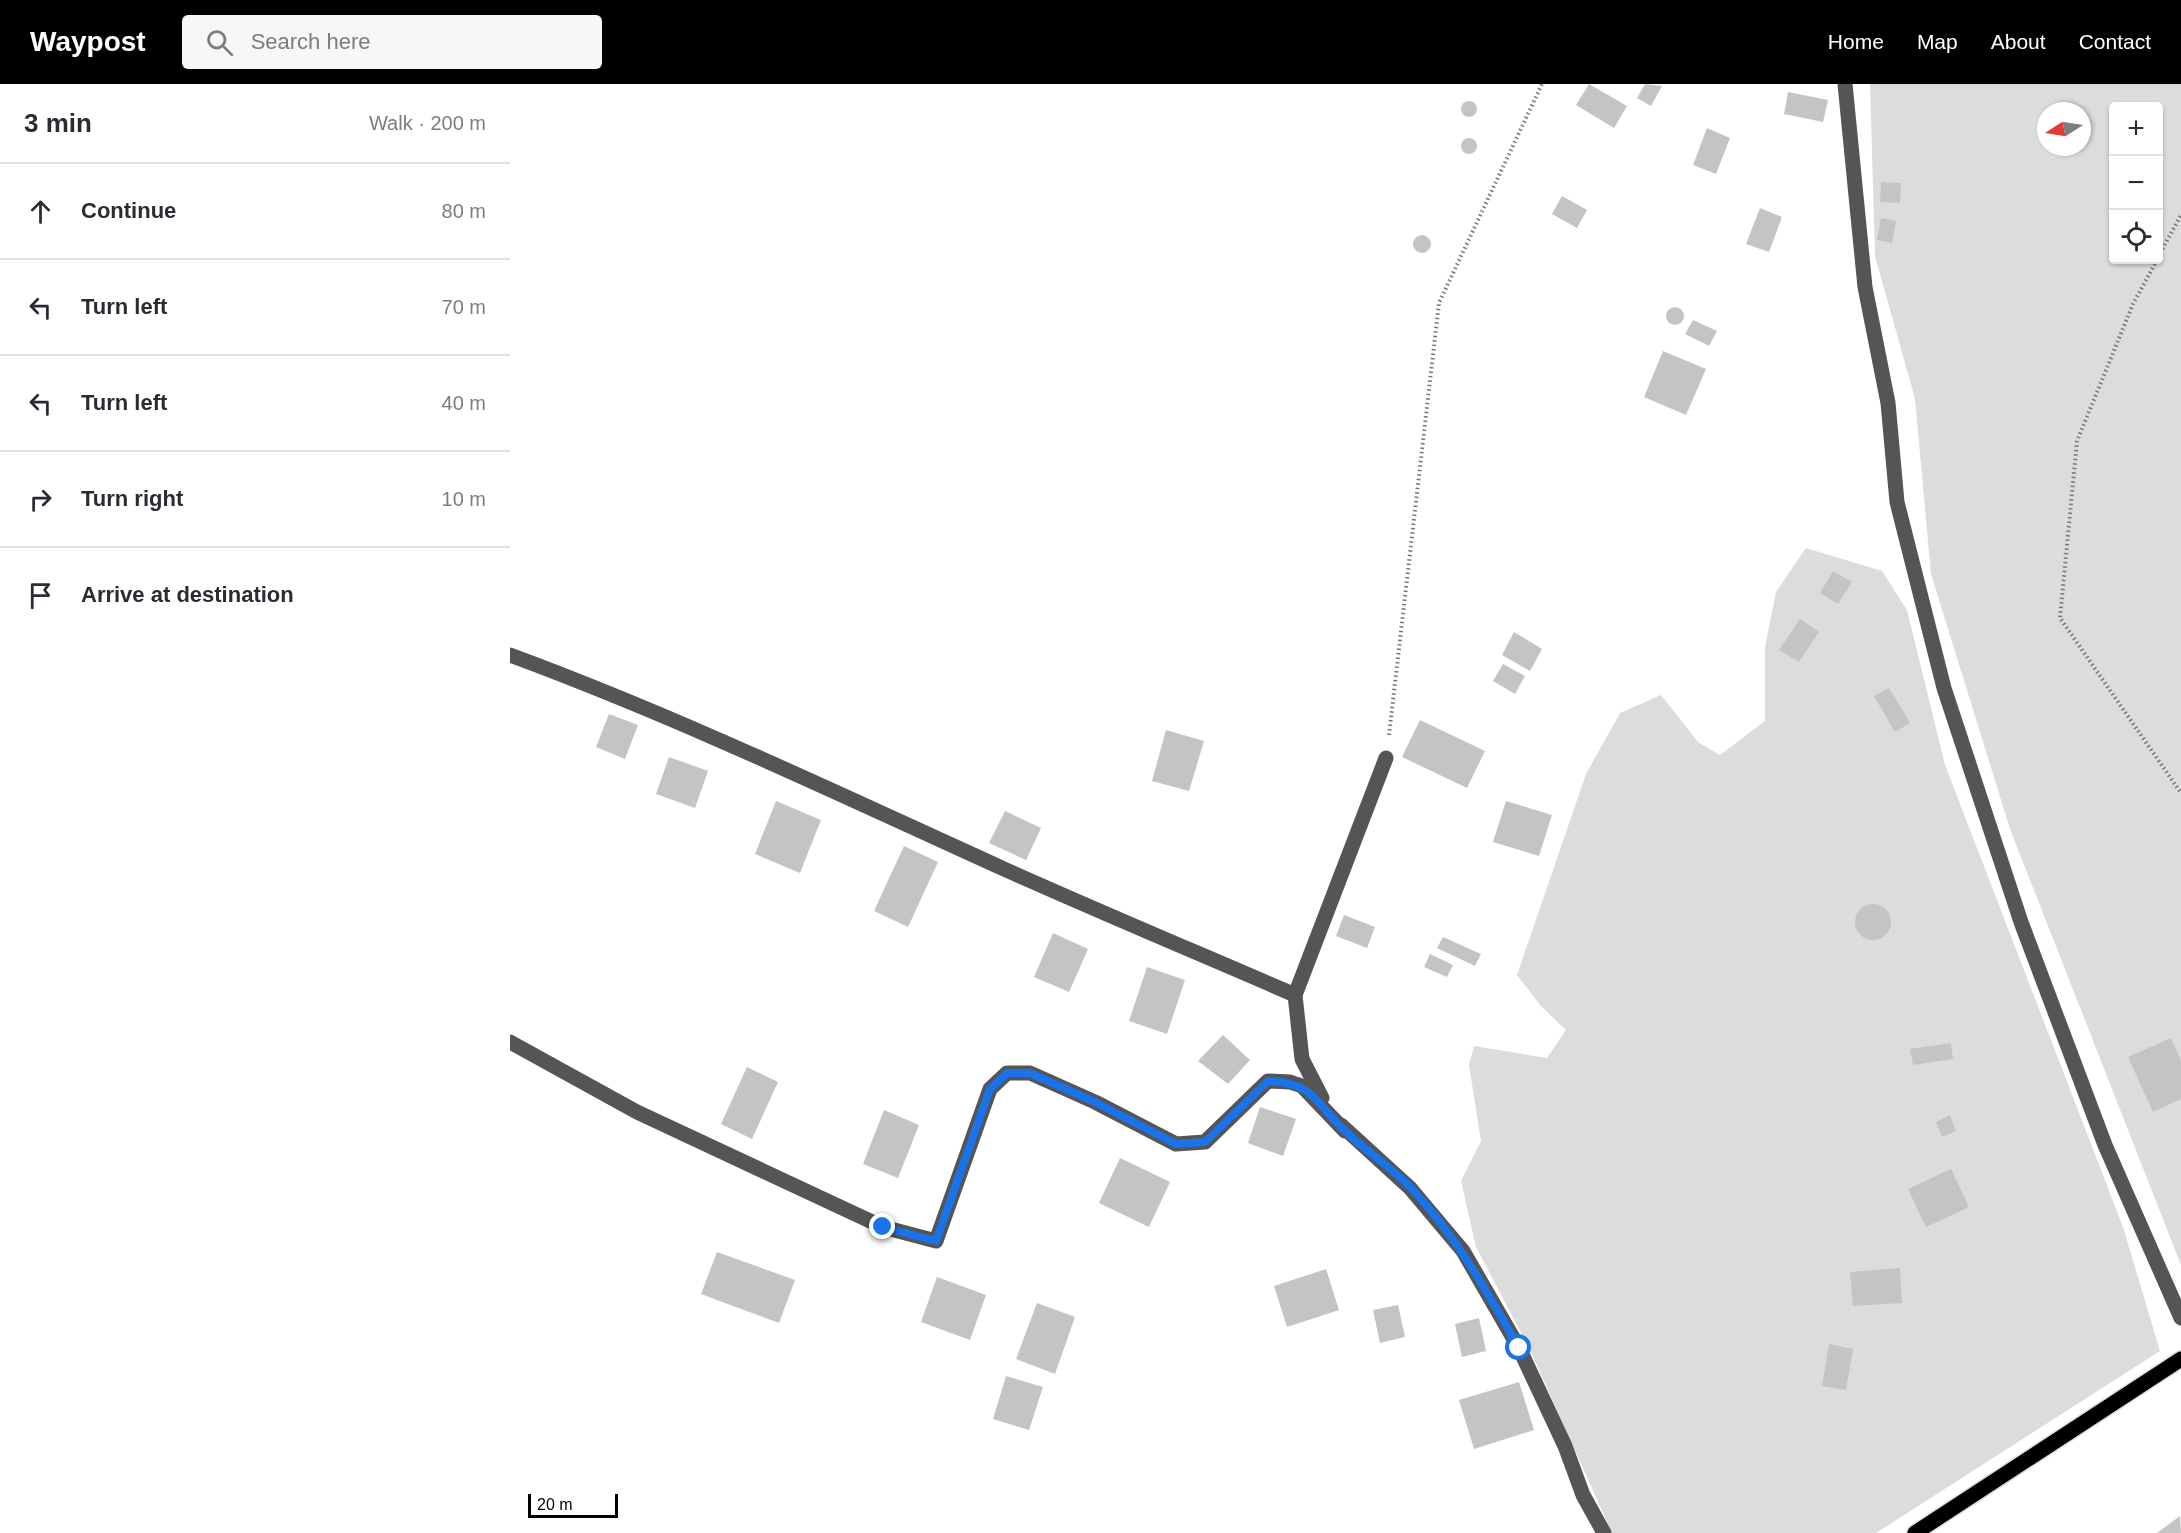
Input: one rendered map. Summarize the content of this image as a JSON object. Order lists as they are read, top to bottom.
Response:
{
  "scale_bar": "20 m",
  "north": "left",
  "page": {
    "header": "Waypost",
    "search": "Search here",
    "nav": [
      "Home",
      "Map",
      "About",
      "Contact"
    ],
    "heading": ["3 min", "Walk · 200 m"],
    "map_buttons": ["+", "−"],
    "list": [
      ["Continue", "80 m"],
      ["Turn left", "70 m"],
      ["Turn left", "40 m"],
      ["Turn right", "10 m"],
      "Arrive at destination"
    ],
    "scale": "20 m"
  }
}
